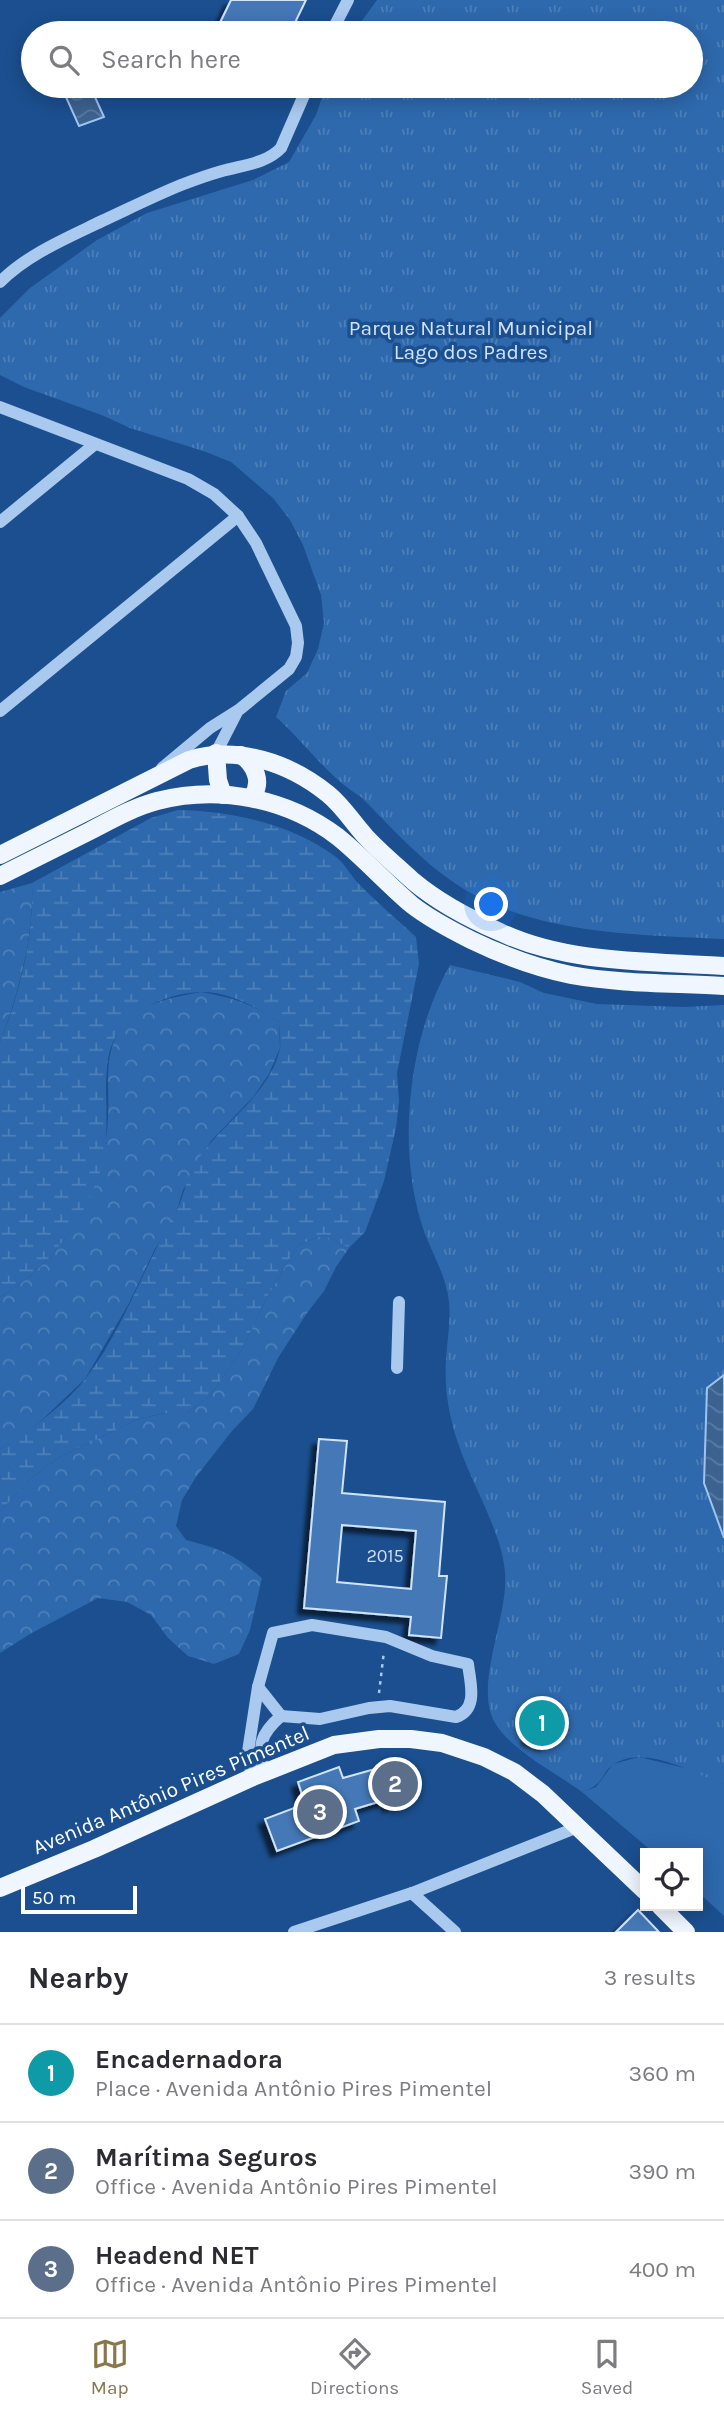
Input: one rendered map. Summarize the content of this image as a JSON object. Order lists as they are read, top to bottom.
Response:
{
  "streets": {
    "main road": ["Avenida Antônio Pires Pimentel"]
  },
  "parks": ["Parque Natural Municipal Lago dos Padres"],
  "house_numbers": ["2015"],
  "scale_bar": "50 m",
  "page": {
    "search": "Search here",
    "pins": ["1", "2", "3"],
    "scale": "50 m",
    "heading": ["Nearby", "3 results"],
    "list": [
      {
        "mark": "1",
        "name": "Encadernadora",
        "note": "Place · Avenida Antônio Pires Pimentel",
        "value": "360 m"
      },
      {
        "mark": "2",
        "name": "Marítima Seguros",
        "note": "Office · Avenida Antônio Pires Pimentel",
        "value": "390 m"
      },
      {
        "mark": "3",
        "name": "Headend NET",
        "note": "Office · Avenida Antônio Pires Pimentel",
        "value": "400 m"
      }
    ],
    "nav": ["Map", "Directions", "Saved"]
  }
}
